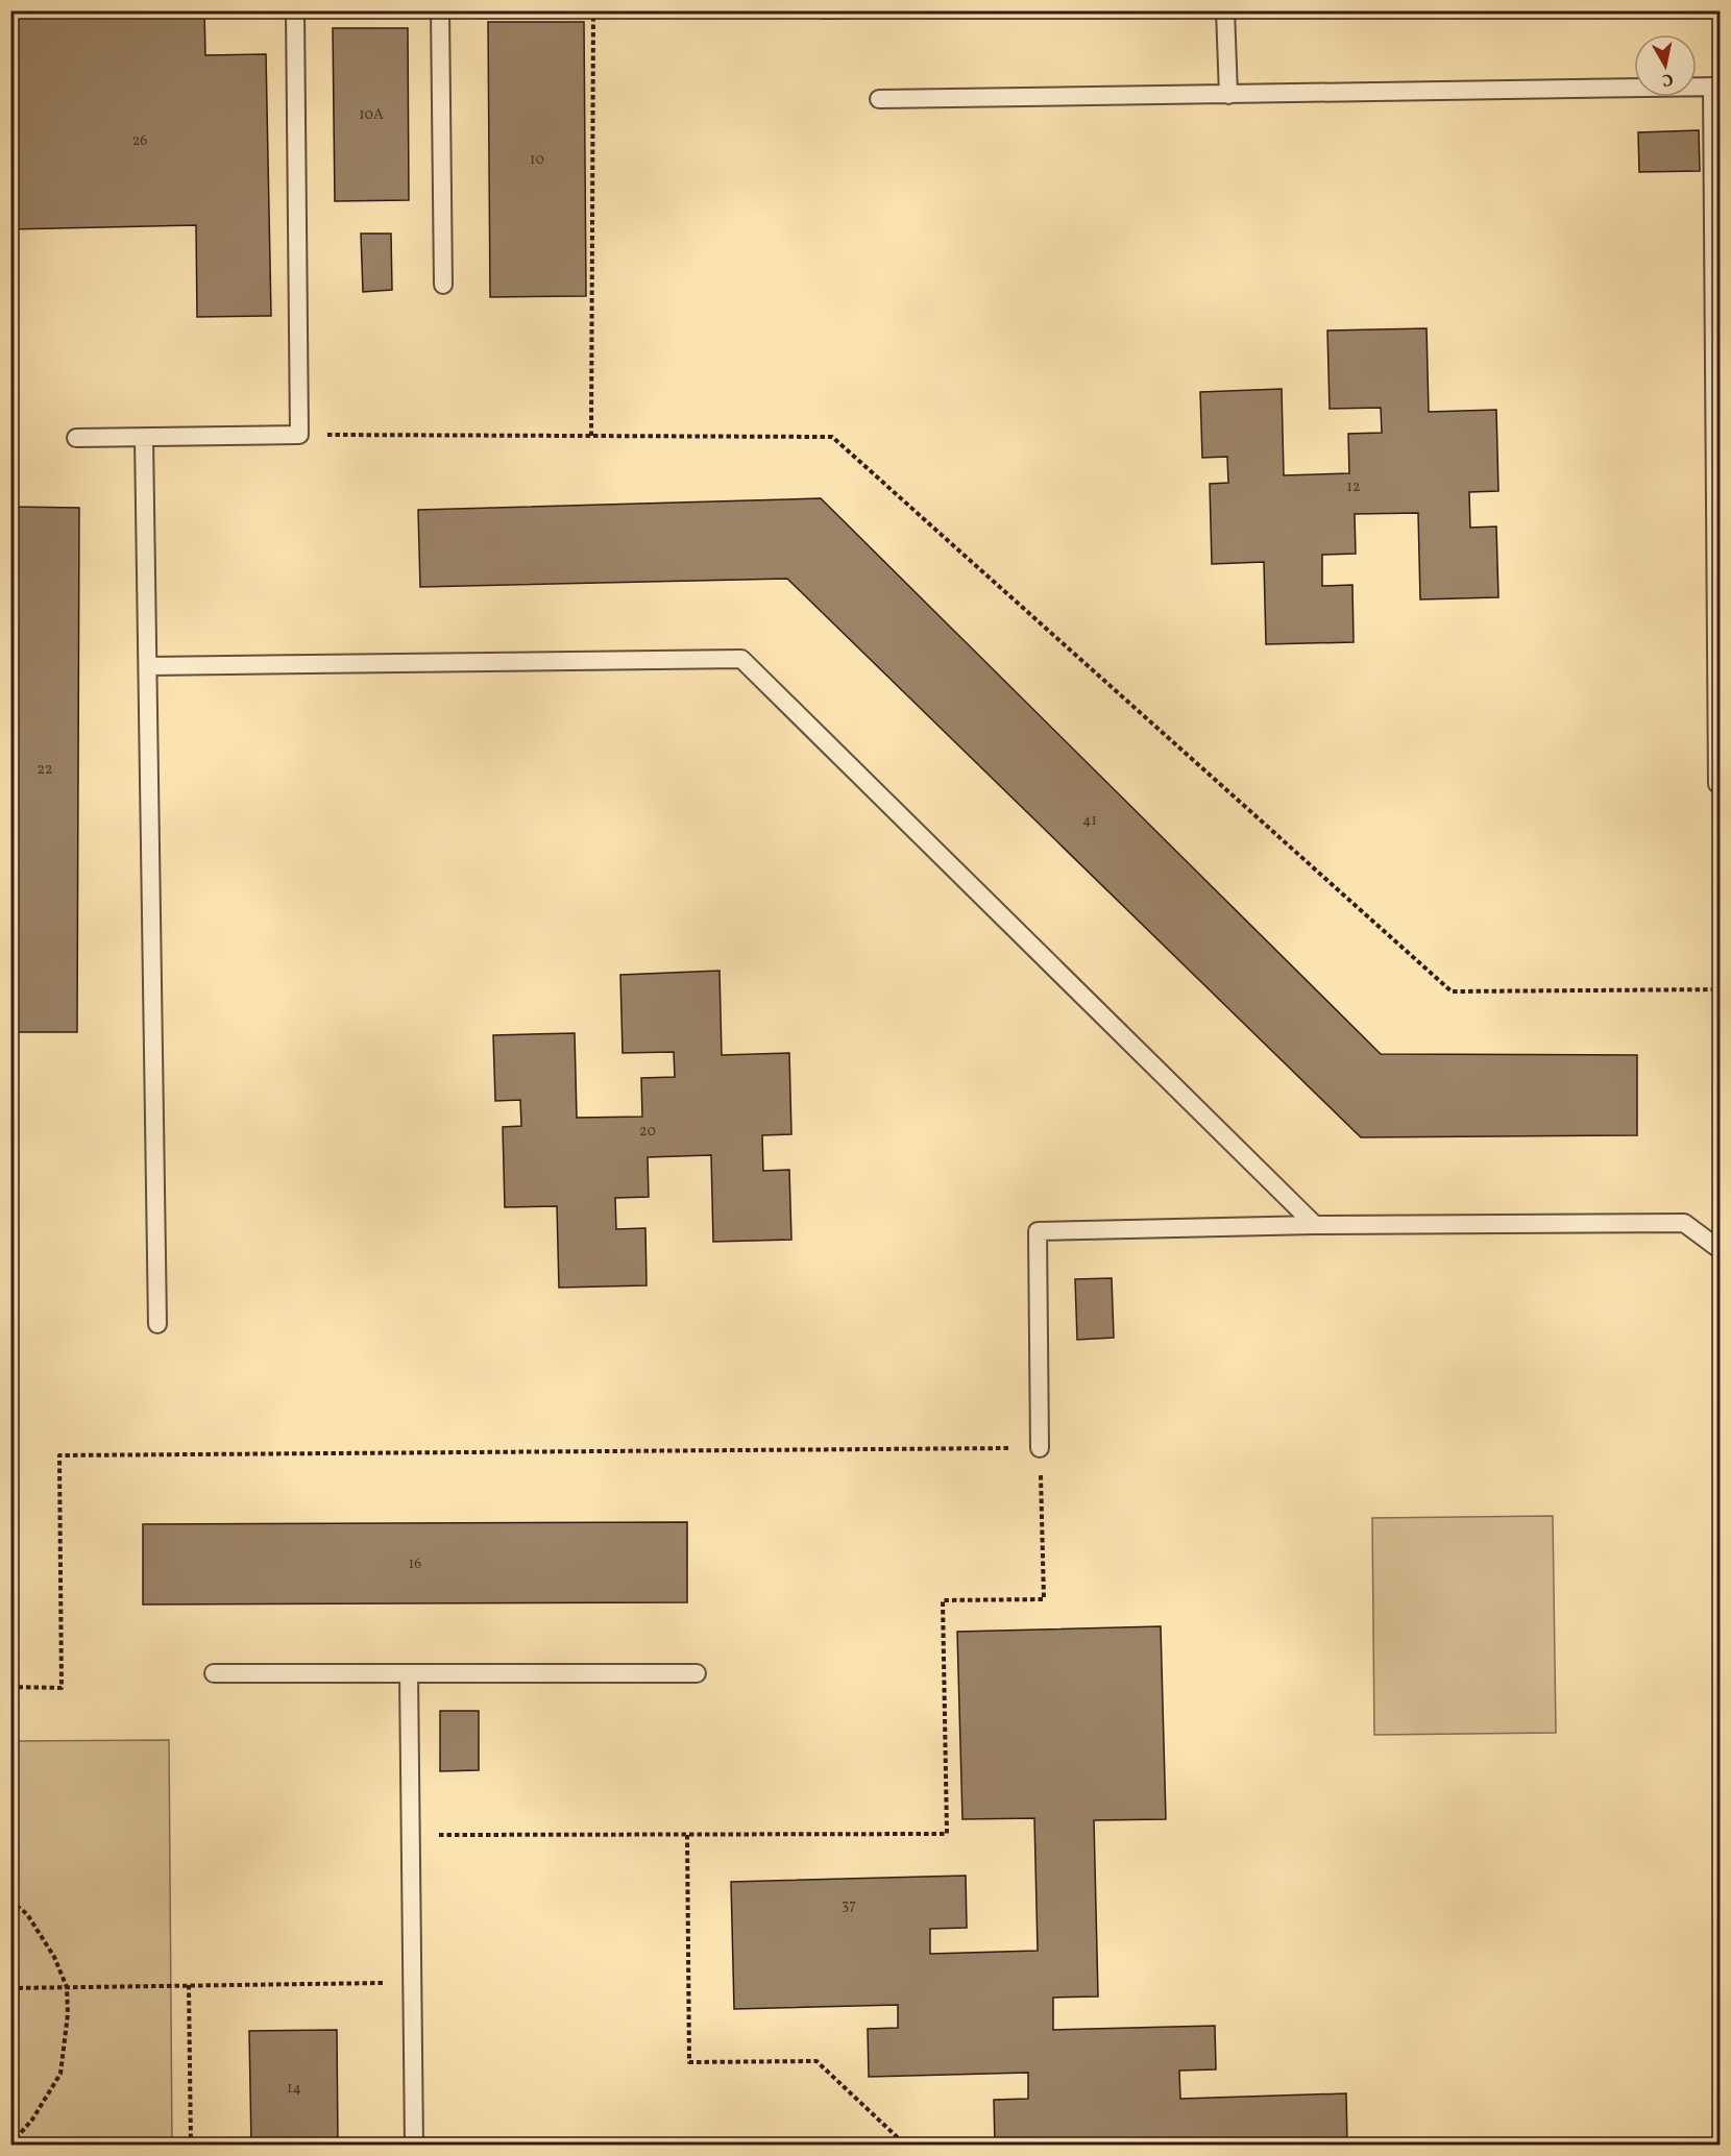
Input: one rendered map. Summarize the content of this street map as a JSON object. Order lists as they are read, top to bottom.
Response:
{
  "house_numbers": [
    "10А",
    "26",
    "10",
    "12",
    "22",
    "41",
    "20",
    "16",
    "37",
    "14"
  ],
  "north": "bottom"
}
